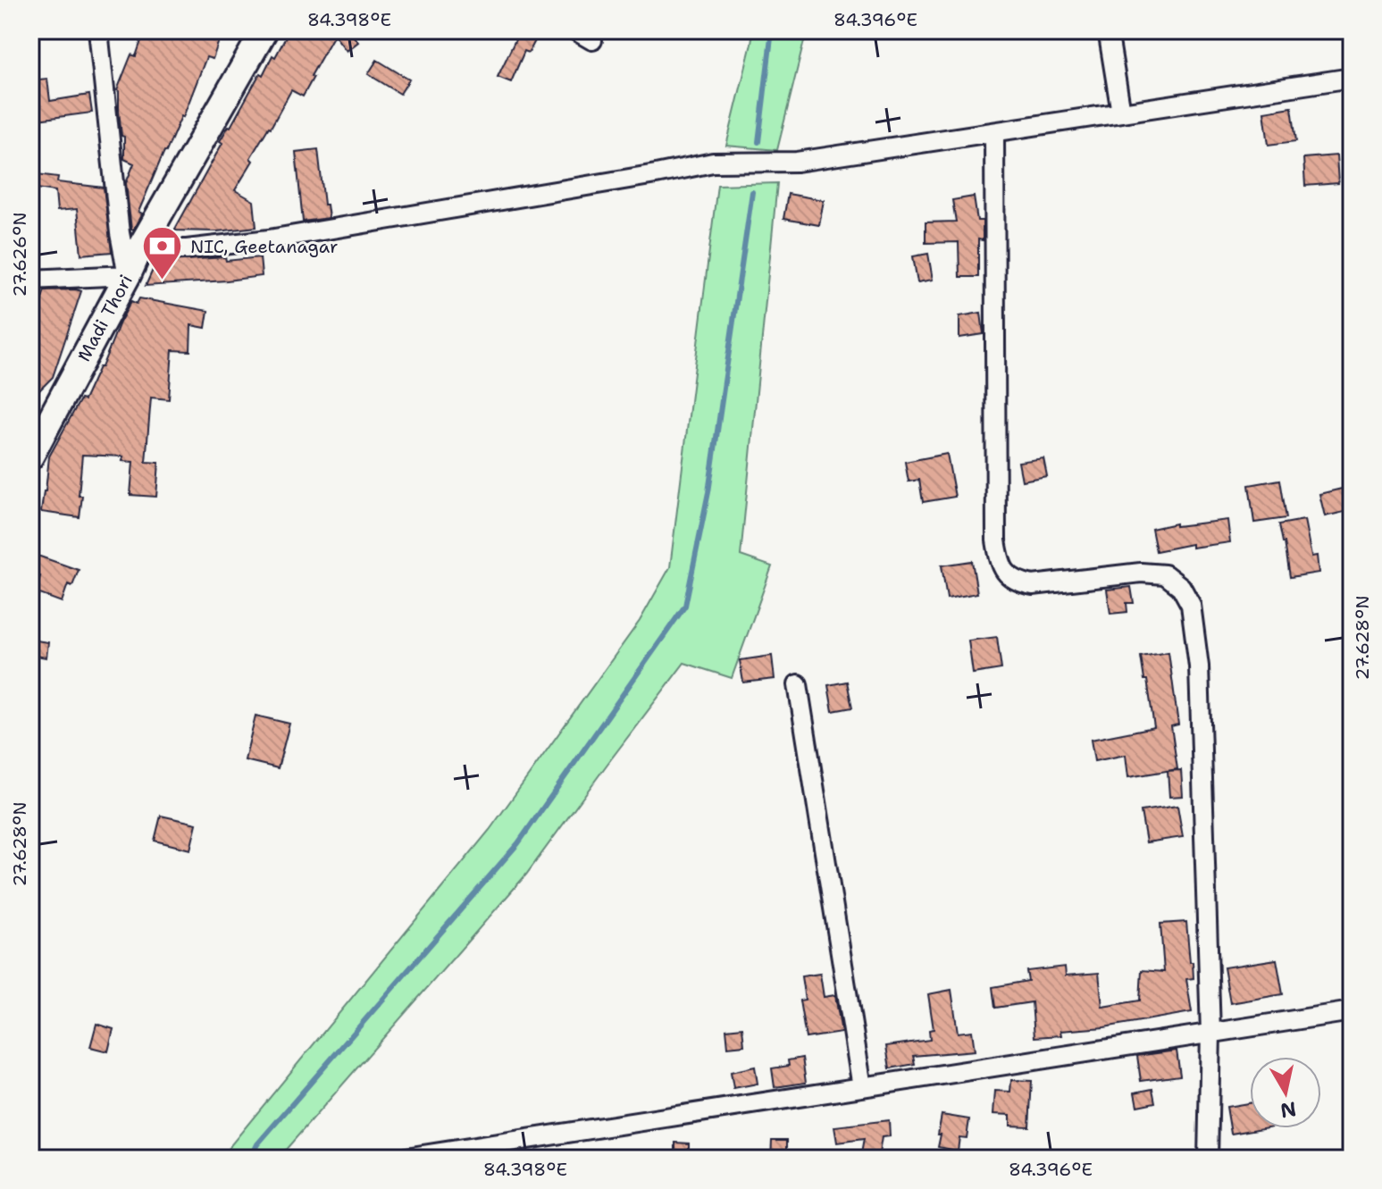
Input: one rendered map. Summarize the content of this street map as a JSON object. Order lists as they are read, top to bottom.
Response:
{
  "streets": {
    "main road": ["Madi Thori"]
  },
  "places": {
    "bank": ["NIC, Geetanagar"]
  },
  "north": "bottom",
  "coordinates": [
    "84.398°E",
    "84.396°E",
    "27.626°N",
    "27.628°N"
  ]
}
